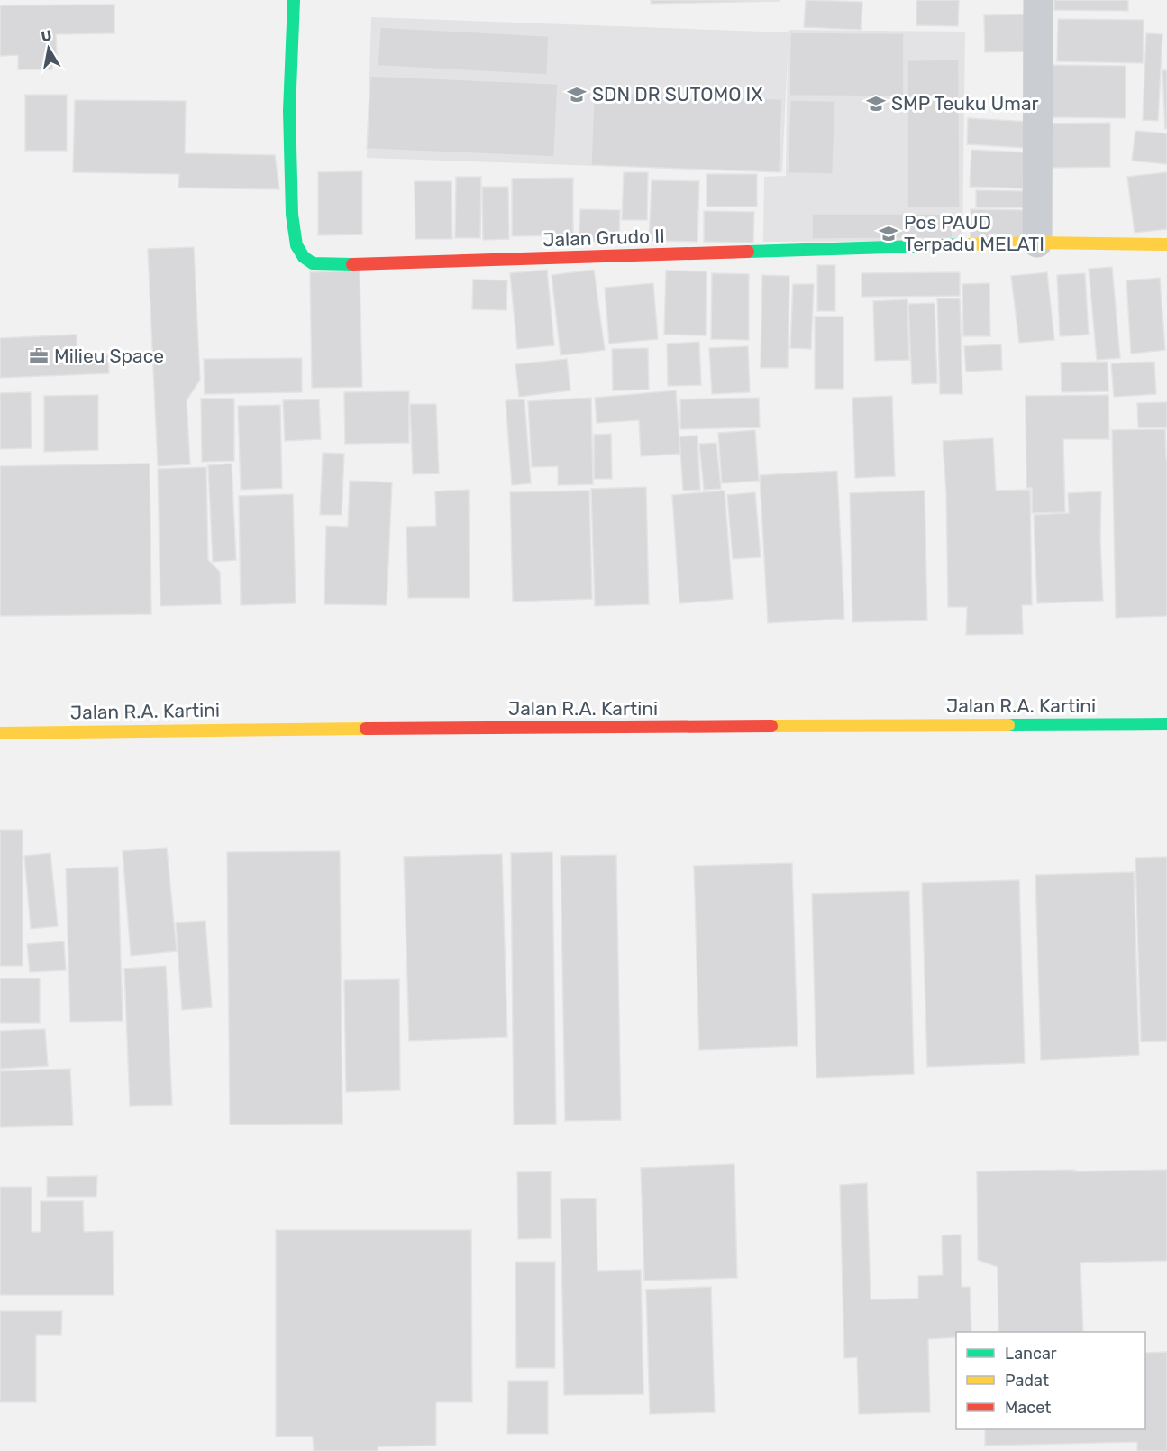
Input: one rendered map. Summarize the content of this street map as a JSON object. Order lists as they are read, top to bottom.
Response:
{
  "streets": {
    "street": ["Jalan Grudo II", "Jalan R.A. Kartini"]
  },
  "places": {
    "school or university": ["SDN DR SUTOMO IX", "SMP Teuku Umar", "Pos PAUD Terpadu MELATI"],
    "office": ["Milieu Space"]
  },
  "legend": ["Lancar", "Padat", "Macet"],
  "north": "top"
}
